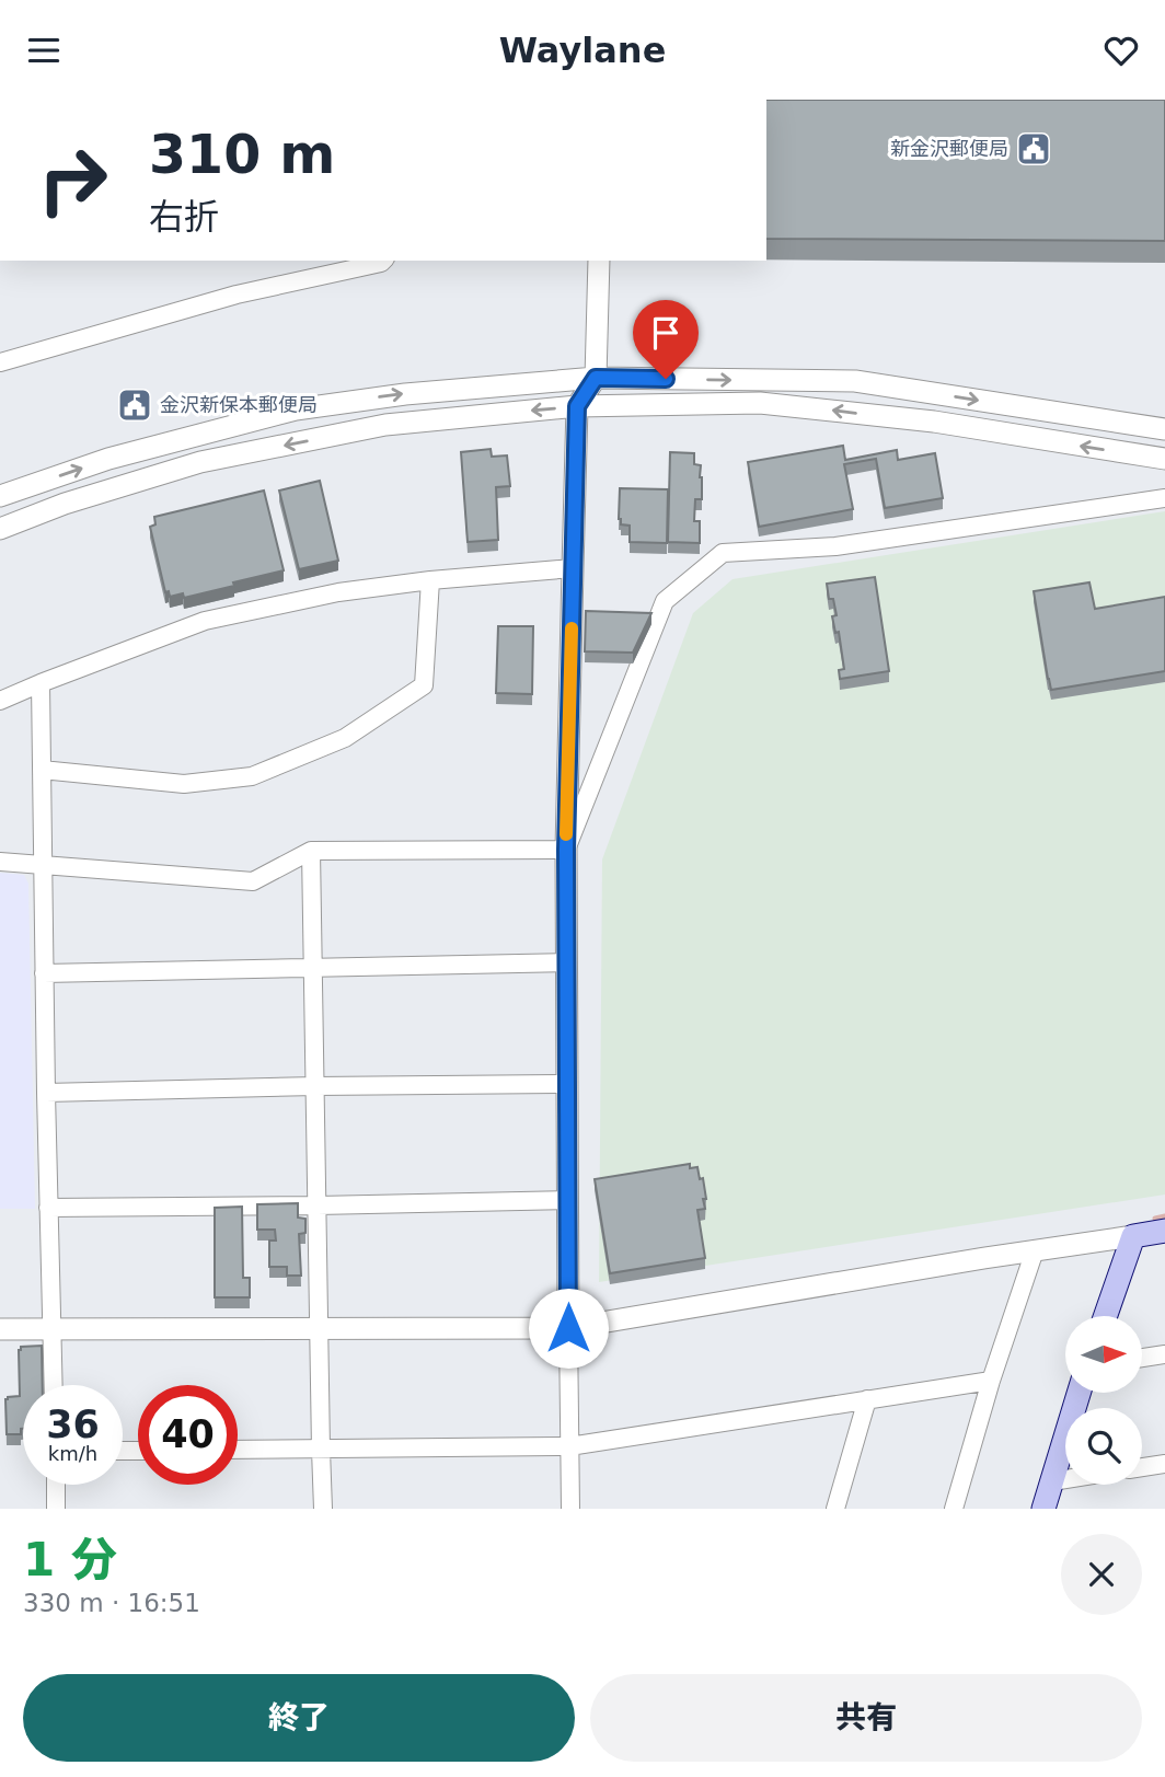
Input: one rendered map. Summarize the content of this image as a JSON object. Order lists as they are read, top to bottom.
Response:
{
  "places": {
    "public building": ["新金沢郵便局", "金沢新保本郵便局"]
  },
  "north": "right",
  "page": {
    "header": "Waylane",
    "turn": ["310 m", "右折"],
    "speed": "36 km/h",
    "limit": "40",
    "heading": ["1 分", "330 m · 16:51"],
    "buttons": ["終了", "共有"]
  }
}
